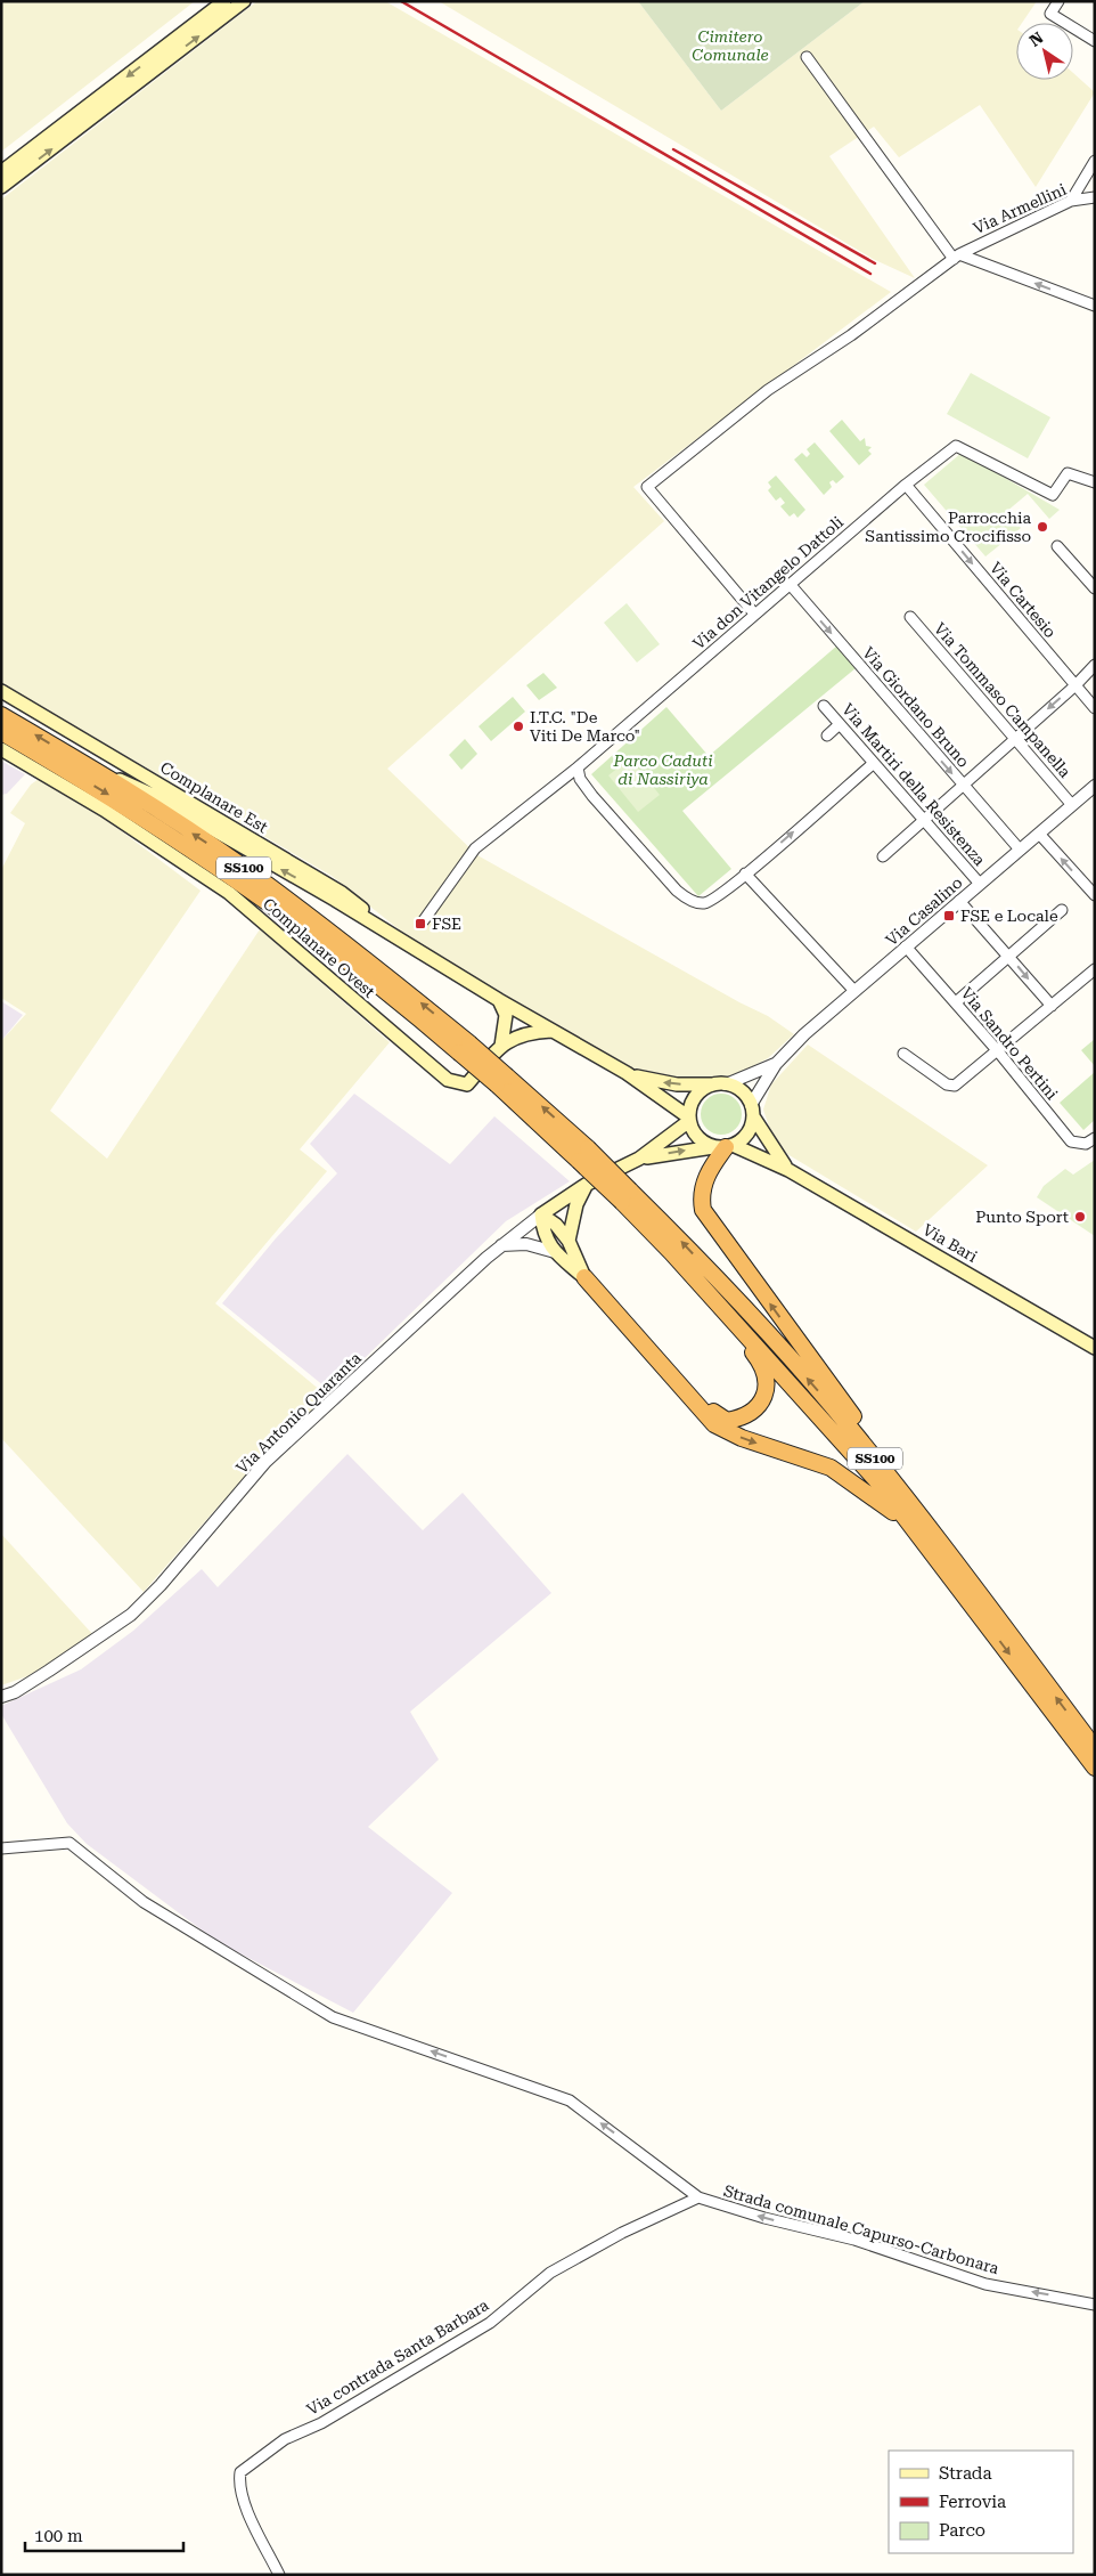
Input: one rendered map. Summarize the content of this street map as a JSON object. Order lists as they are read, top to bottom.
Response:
{
  "streets": {
    "highway": ["SS100"],
    "main road": ["Complanare Est", "Complanare Ovest", "Via Bari"],
    "street": [
      "Via Armellini",
      "Via don Vitangelo Dattoli",
      "Via Cartesio",
      "Via Tommaso Campanella",
      "Via Giordano Bruno",
      "Via Martiri della Resistenza",
      "Via Casalino",
      "Via Sandro Pertini",
      "Via Antonio Quaranta",
      "Strada comunale Capurso-Carbonara",
      "Via contrada Santa Barbara"
    ]
  },
  "crossings": [
    ["Via Armellini", "Via don Vitangelo Dattoli"],
    ["Via don Vitangelo Dattoli", "Via Cartesio"],
    ["Via don Vitangelo Dattoli", "Via Giordano Bruno"],
    ["Via Tommaso Campanella", "Via Casalino"],
    ["Via Giordano Bruno", "Via Casalino"],
    ["Via Martiri della Resistenza", "Via Casalino"],
    ["SS100", "Via Casalino"],
    ["SS100", "Via Bari"],
    ["Via Casalino", "Via Sandro Pertini"],
    ["Via Casalino", "Via Bari"],
    ["Strada comunale Capurso-Carbonara", "Via contrada Santa Barbara"]
  ],
  "one_way": ["Via Cartesio", "Via Giordano Bruno", "Strada comunale Capurso-Carbonara"],
  "parks": ["Cimitero Comunale", "Parco Caduti di Nassiriya"],
  "places": {
    "other": ["Parrocchia Santissimo Crocifisso", "I.T.C. \"De Viti De Marco\"", "Punto Sport"],
    "transit": ["FSE e Locale", "FSE"]
  },
  "legend": ["Strada", "Ferrovia", "Parco"],
  "scale_bar": "100 m",
  "north": "top left"
}
